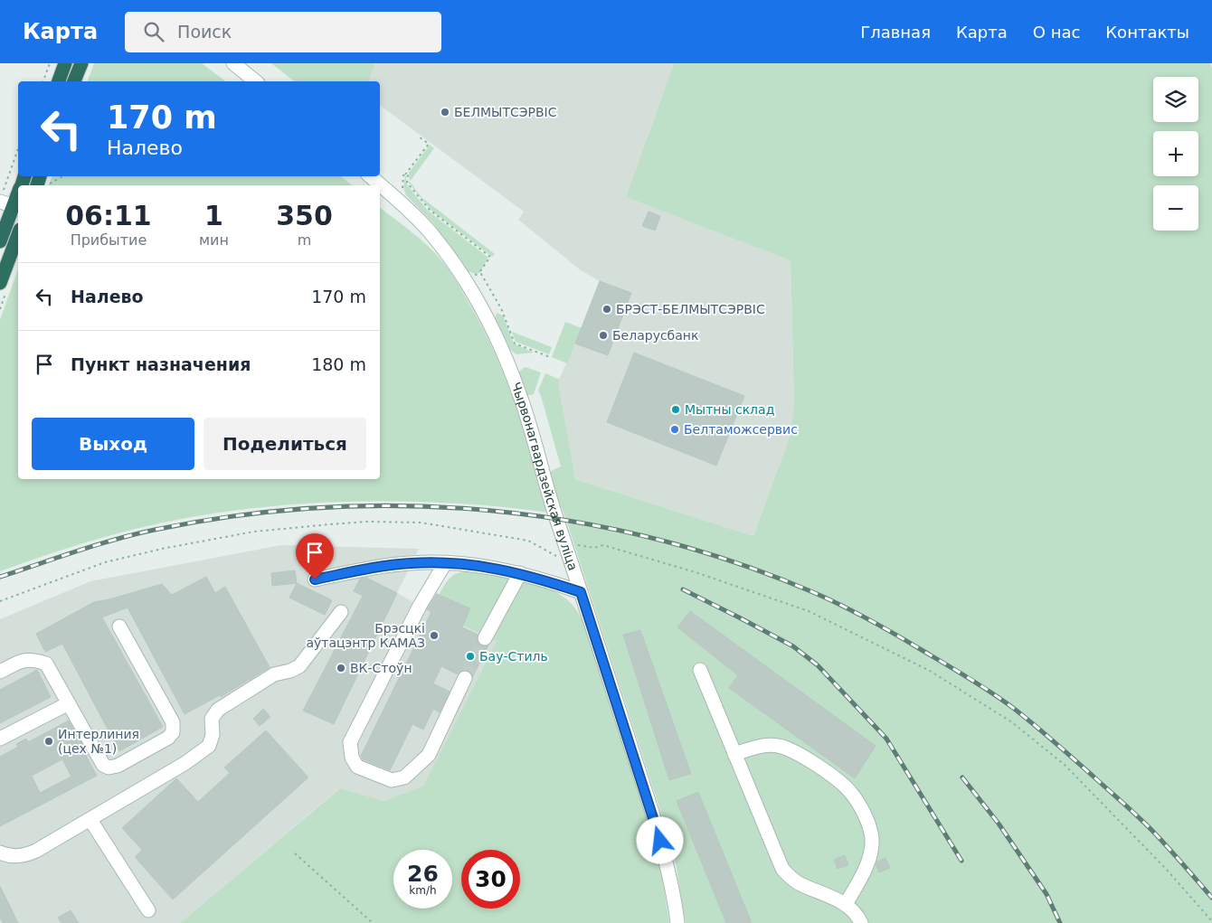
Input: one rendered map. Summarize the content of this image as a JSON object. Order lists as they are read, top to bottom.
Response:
{
  "streets": {
    "street": ["Чырвонагвардзейская вуліца"]
  },
  "places": [
    "БЕЛМЫТСЭРВІС",
    "БРЭСТ-БЕЛМЫТСЭРВІС",
    "Беларусбанк",
    "Мытны склад",
    "Белтаможсервис",
    "Брэсцкі аўтацэнтр КАМАЗ",
    "Бау-Стиль",
    "ВК-Стоўн",
    "Интерлиния (цех №1)"
  ],
  "page": {
    "header": "Карта",
    "search": "Поиск",
    "nav": [
      "Главная",
      "Карта",
      "О нас",
      "Контакты"
    ],
    "map_buttons": ["+", "−"],
    "turn": ["170 m", "Налево"],
    "eta": [
      "06:11",
      "Прибытие",
      "1",
      "мин",
      "350",
      "m"
    ],
    "list": [
      {
        "name": "Налево",
        "value": "170 m"
      },
      {
        "name": "Пункт назначения",
        "value": "180 m"
      }
    ],
    "buttons": ["Выход", "Поделиться"],
    "speed": "26 km/h",
    "limit": "30"
  }
}
